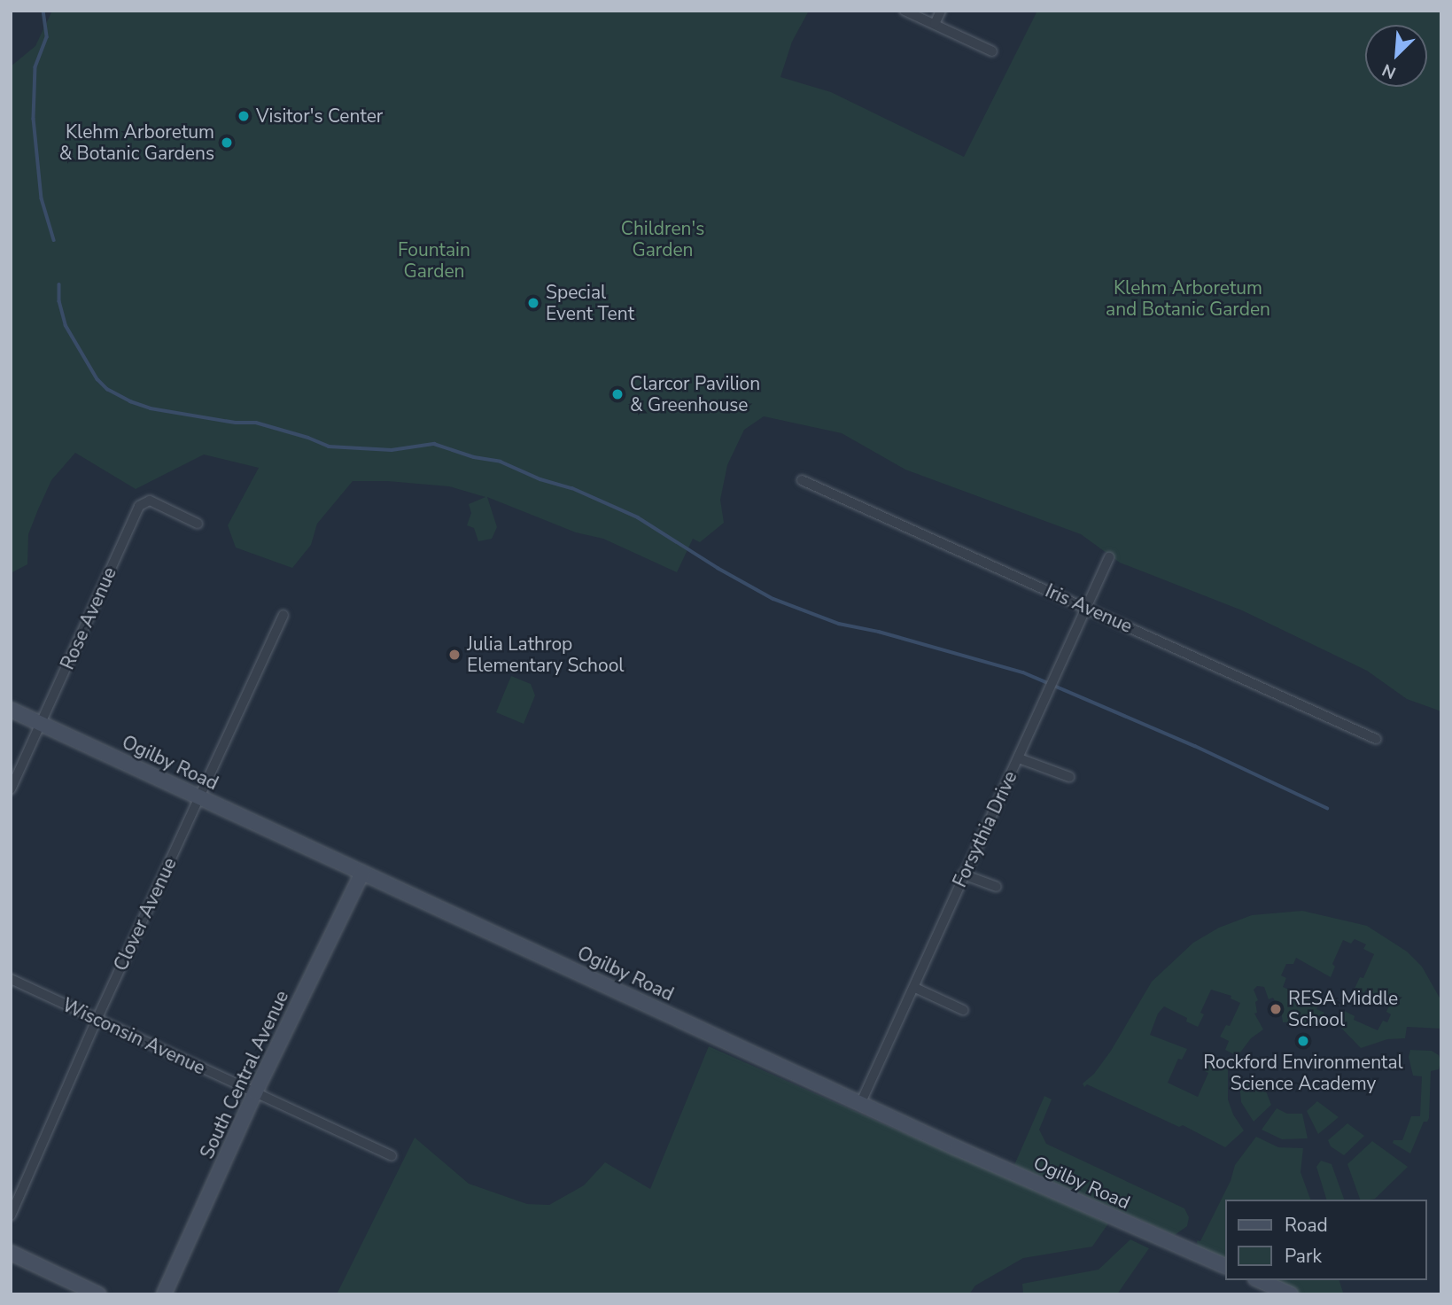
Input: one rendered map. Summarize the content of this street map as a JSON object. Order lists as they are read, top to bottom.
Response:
{
  "streets": {
    "street": [
      "Iris Avenue",
      "Rose Avenue",
      "Ogilby Road",
      "Forsythia Drive",
      "Clover Avenue",
      "Wisconsin Avenue",
      "South Central Avenue"
    ]
  },
  "crossings": [
    ["Iris Avenue", "Forsythia Drive"],
    ["Rose Avenue", "Ogilby Road"],
    ["Ogilby Road", "Forsythia Drive"],
    ["Ogilby Road", "Clover Avenue"],
    ["Ogilby Road", "South Central Avenue"],
    ["Clover Avenue", "Wisconsin Avenue"],
    ["Wisconsin Avenue", "South Central Avenue"]
  ],
  "parks": ["Children's Garden", "Fountain Garden", "Klehm Arboretum and Botanic Garden"],
  "places": [
    "Visitor's Center",
    "Klehm Arboretum & Botanic Gardens",
    "Special Event Tent",
    "Clarcor Pavilion & Greenhouse",
    "Julia Lathrop Elementary School",
    "RESA Middle School",
    "Rockford Environmental Science Academy"
  ],
  "legend": ["Road", "Park"],
  "north": "bottom left"
}
